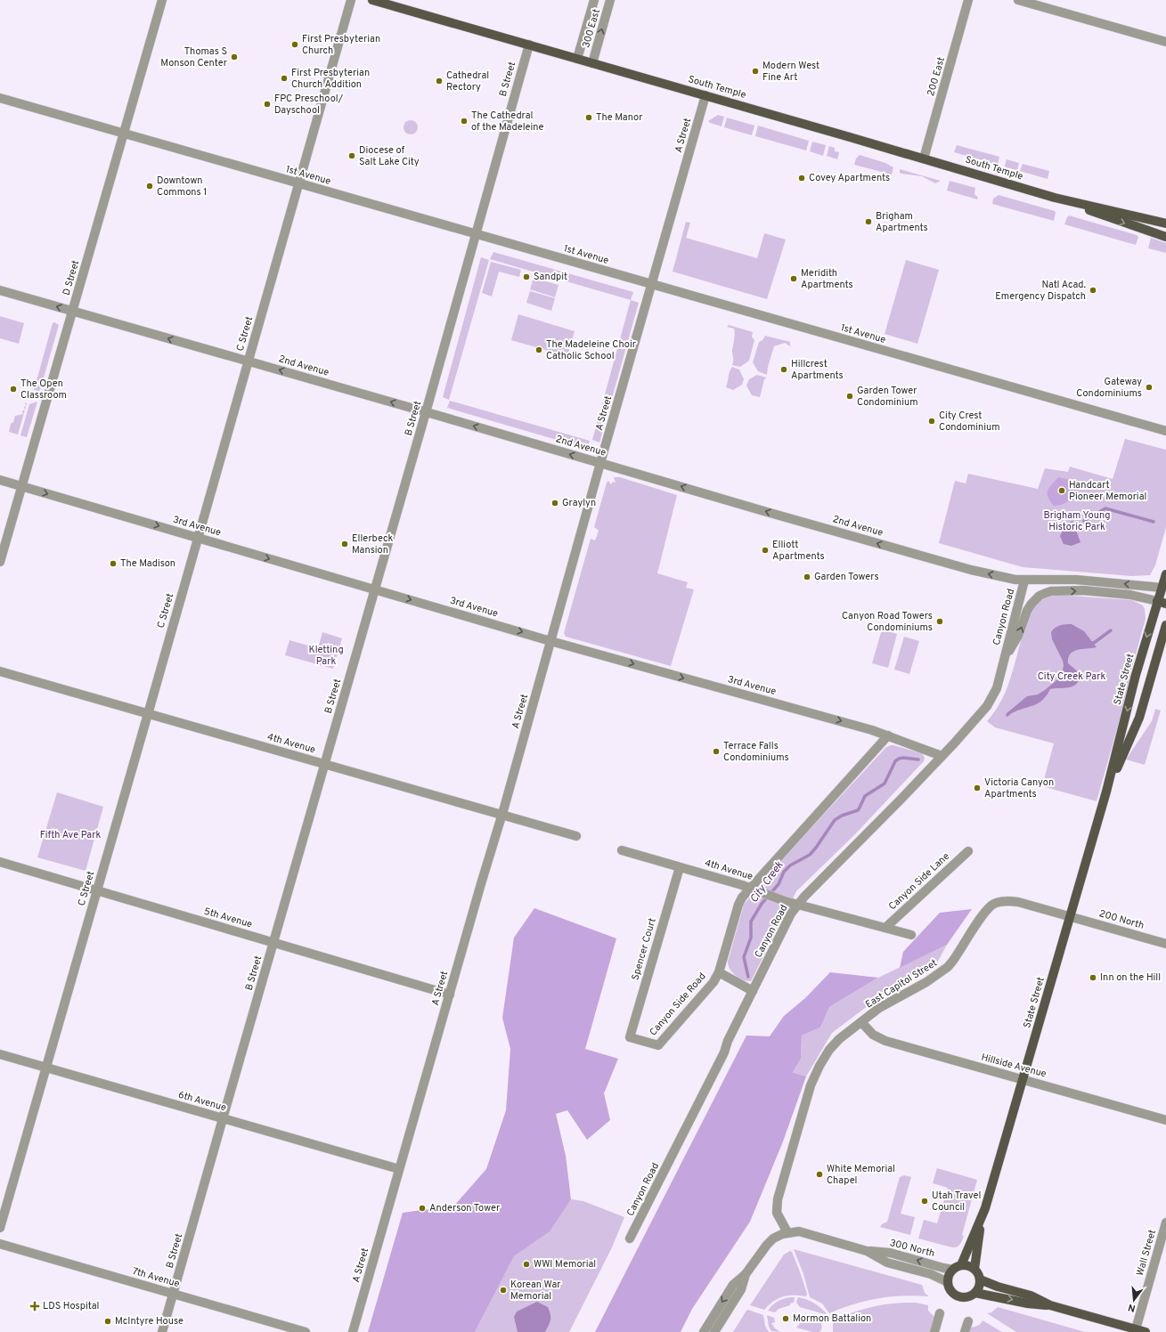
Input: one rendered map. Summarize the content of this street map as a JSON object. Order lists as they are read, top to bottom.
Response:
{
  "streets": {
    "main road": ["South Temple", "State Street"],
    "street": [
      "300 East",
      "200 East",
      "B Street",
      "A Street",
      "1st Avenue",
      "D Street",
      "C Street",
      "2nd Avenue",
      "3rd Avenue",
      "Canyon Road",
      "4th Avenue",
      "Canyon Side Lane",
      "5th Avenue",
      "200 North",
      "Spencer Court",
      "East Capitol Street",
      "Canyon Side Road",
      "Hillside Avenue",
      "6th Avenue",
      "300 North",
      "Wall Street",
      "7th Avenue"
    ]
  },
  "crossings": [
    ["300 East", "South Temple"],
    ["200 East", "South Temple"],
    ["B Street", "South Temple"],
    ["B Street", "1st Avenue"],
    ["B Street", "2nd Avenue"],
    ["B Street", "3rd Avenue"],
    ["B Street", "4th Avenue"],
    ["B Street", "5th Avenue"],
    ["B Street", "6th Avenue"],
    ["B Street", "7th Avenue"],
    ["South Temple", "A Street"],
    ["A Street", "1st Avenue"],
    ["A Street", "2nd Avenue"],
    ["A Street", "3rd Avenue"],
    ["A Street", "4th Avenue"],
    ["A Street", "5th Avenue"],
    ["A Street", "6th Avenue"],
    ["1st Avenue", "D Street"],
    ["1st Avenue", "C Street"],
    ["D Street", "2nd Avenue"],
    ["D Street", "3rd Avenue"],
    ["C Street", "2nd Avenue"],
    ["C Street", "3rd Avenue"],
    ["C Street", "4th Avenue"],
    ["C Street", "5th Avenue"],
    ["C Street", "6th Avenue"],
    ["2nd Avenue", "Canyon Road"],
    ["2nd Avenue", "State Street"],
    ["3rd Avenue", "Canyon Road"],
    ["Canyon Road", "State Street"],
    ["Canyon Road", "4th Avenue"],
    ["State Street", "200 North"],
    ["State Street", "East Capitol Street"],
    ["State Street", "Hillside Avenue"],
    ["State Street", "300 North"],
    ["4th Avenue", "Canyon Side Lane"],
    ["4th Avenue", "Spencer Court"],
    ["200 North", "East Capitol Street"],
    ["Spencer Court", "Canyon Side Road"],
    ["East Capitol Street", "Hillside Avenue"],
    ["East Capitol Street", "300 North"]
  ],
  "one_way": ["2nd Avenue", "3rd Avenue"],
  "water": ["City Creek"],
  "parks": [
    "Brigham Young Historic Park",
    "Kletting Park",
    "City Creek Park",
    "Fifth Ave Park"
  ],
  "places": {
    "other": [
      "First Presbyterian Church",
      "Thomas S Monson Center",
      "Modern West Fine Art",
      "First Presbyterian Church Addition",
      "Cathedral Rectory",
      "FPC Preschool/ Dayschool",
      "The Manor",
      "The Cathedral of the Madeleine",
      "Diocese of Salt Lake City",
      "Covey Apartments",
      "Downtown Commons 1",
      "Brigham Apartments",
      "Sandpit",
      "Meridith Apartments",
      "Natl Acad. Emergency Dispatch",
      "The Madeleine Choir Catholic School",
      "Hillcrest Apartments",
      "Gateway Condominiums",
      "The Open Classroom",
      "Garden Tower Condominium",
      "City Crest Condominium",
      "Handcart Pioneer Memorial",
      "Graylyn",
      "Ellerbeck Mansion",
      "Elliott Apartments",
      "The Madison",
      "Garden Towers",
      "Canyon Road Towers Condominiums",
      "Terrace Falls Condominiums",
      "Victoria Canyon Apartments",
      "Inn on the Hill",
      "White Memorial Chapel",
      "Utah Travel Council",
      "Anderson Tower",
      "WWI Memorial",
      "Korean War Memorial",
      "Mormon Battalion",
      "McIntyre House"
    ],
    "health": ["LDS Hospital"]
  },
  "north": "bottom"
}
